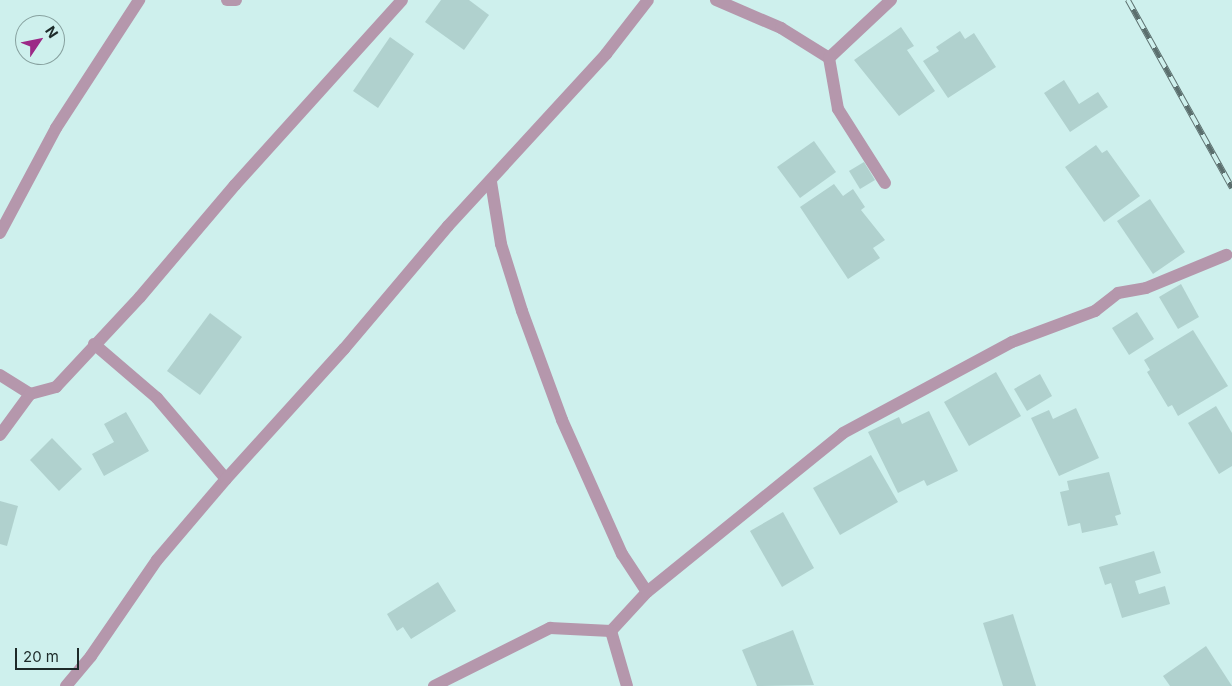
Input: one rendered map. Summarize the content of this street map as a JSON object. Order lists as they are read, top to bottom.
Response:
{
  "scale_bar": "20 m",
  "north": "top right"
}
